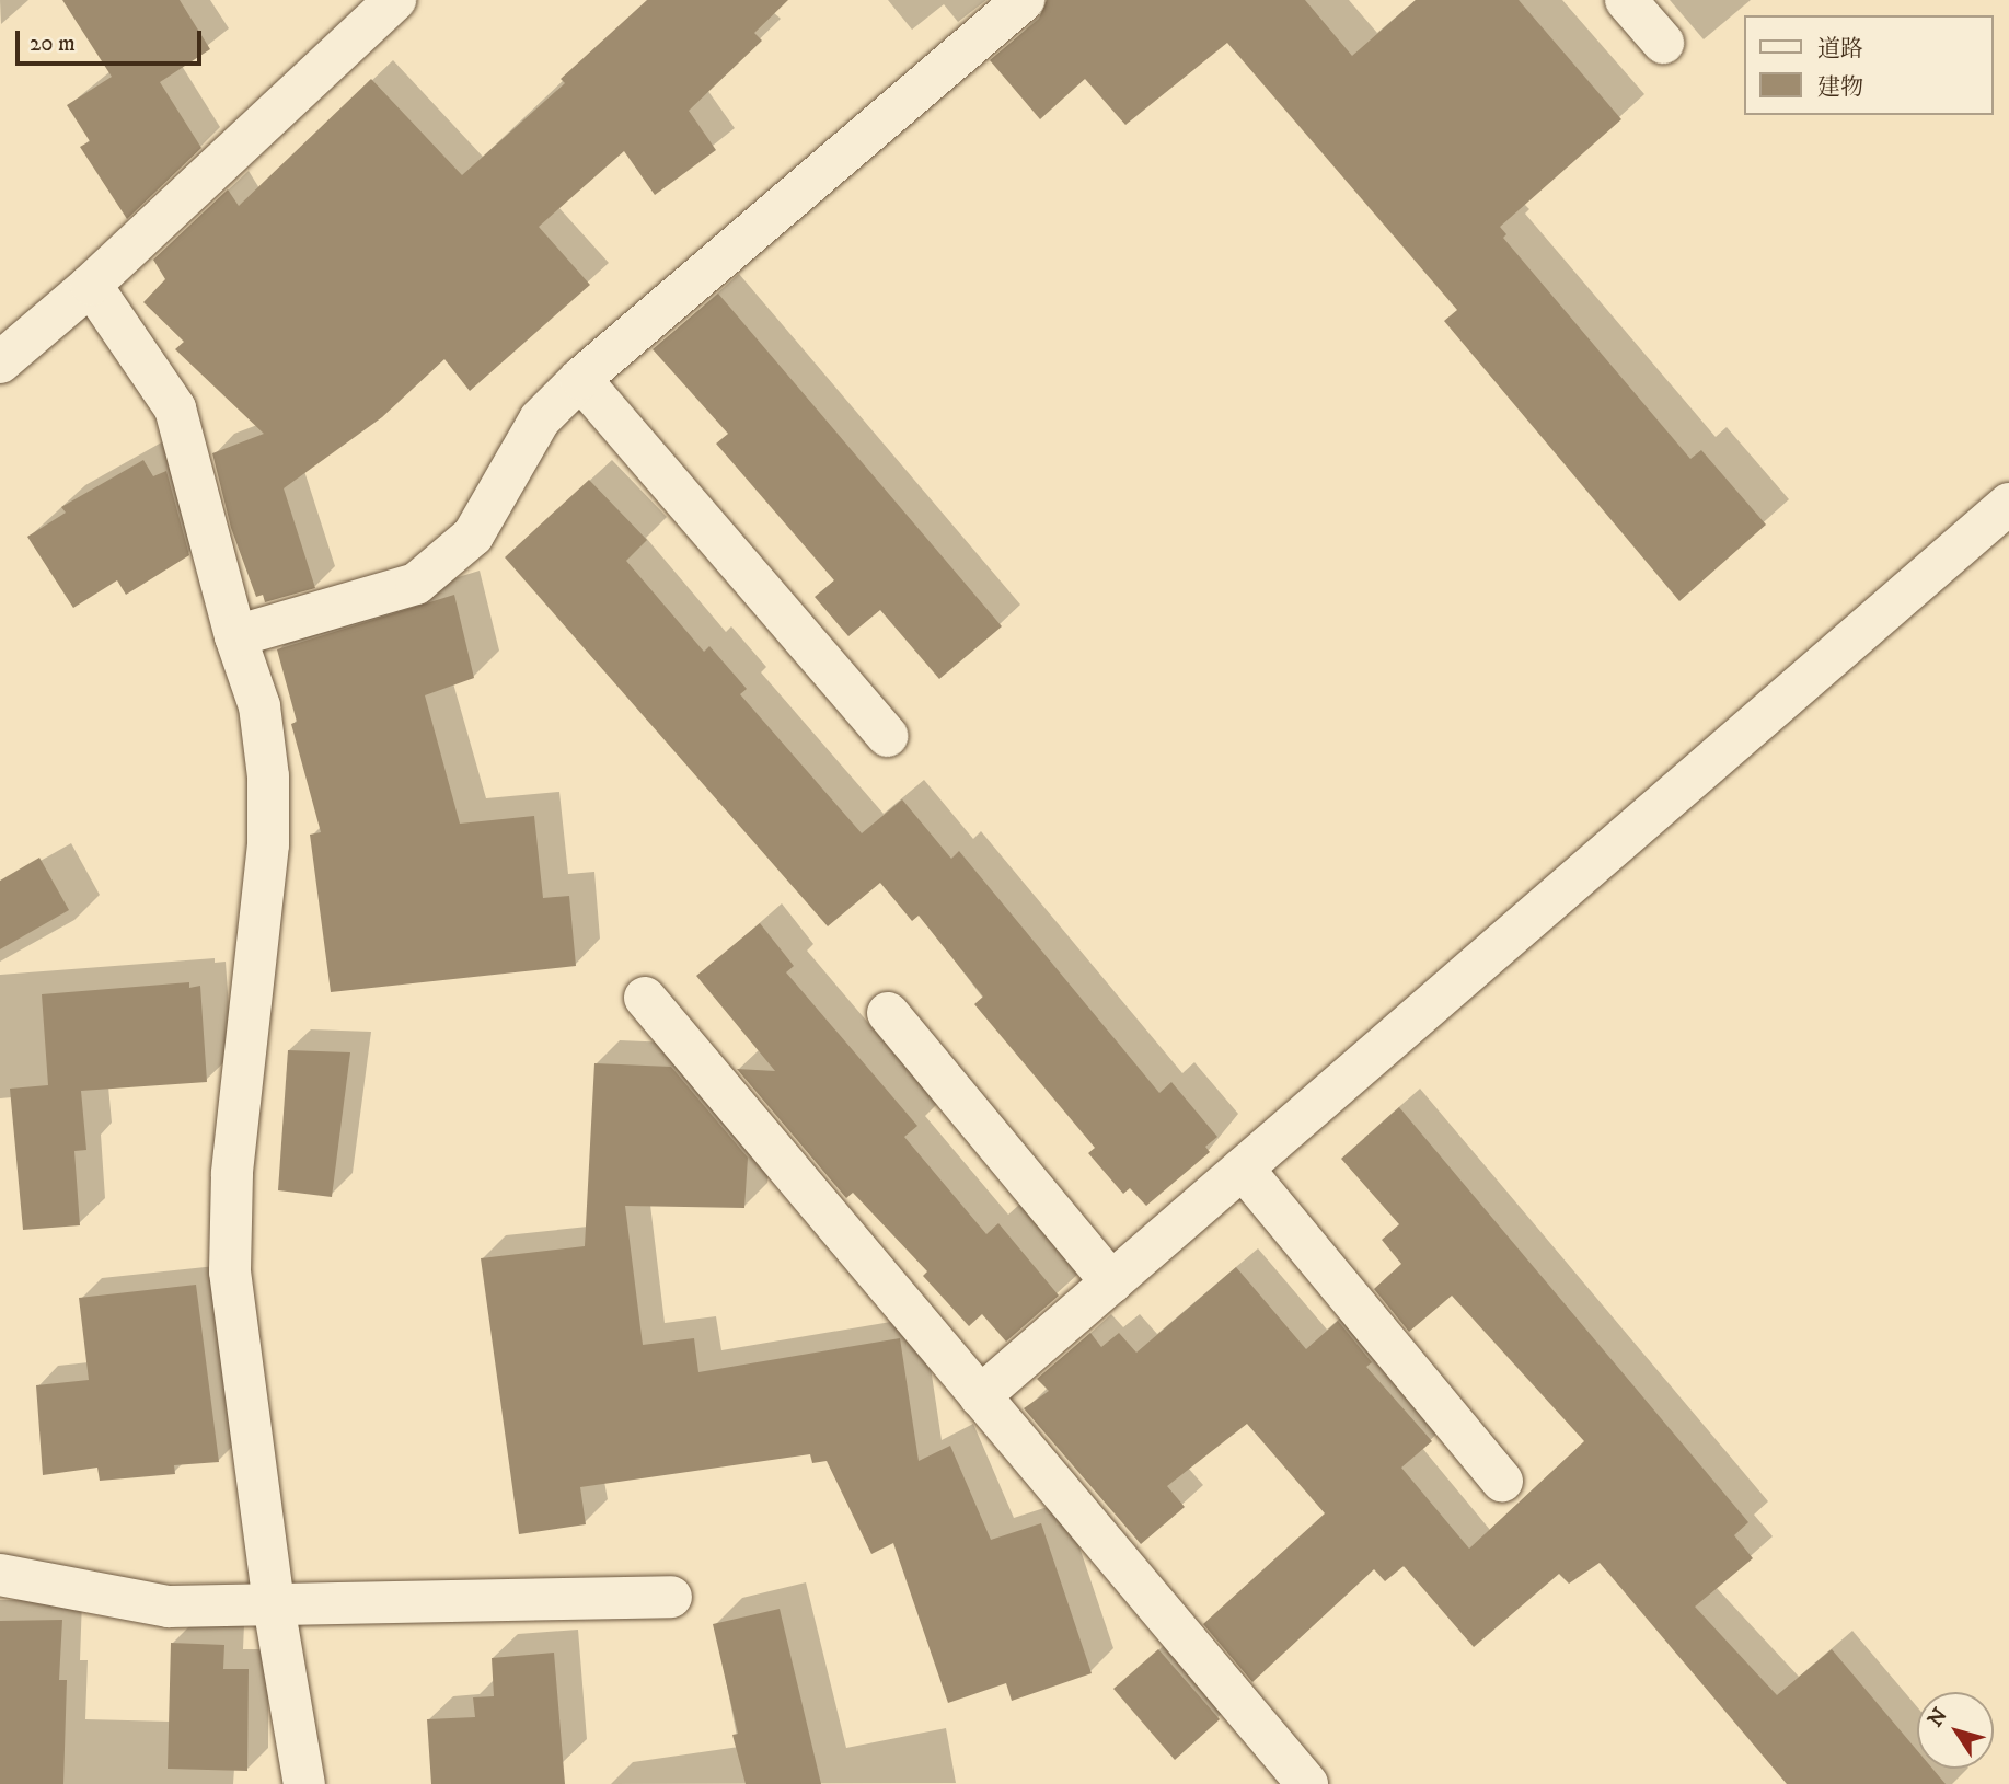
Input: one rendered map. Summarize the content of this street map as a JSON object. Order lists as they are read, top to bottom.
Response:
{
  "legend": ["道路", "建物"],
  "scale_bar": "20 m",
  "north": "top left"
}
